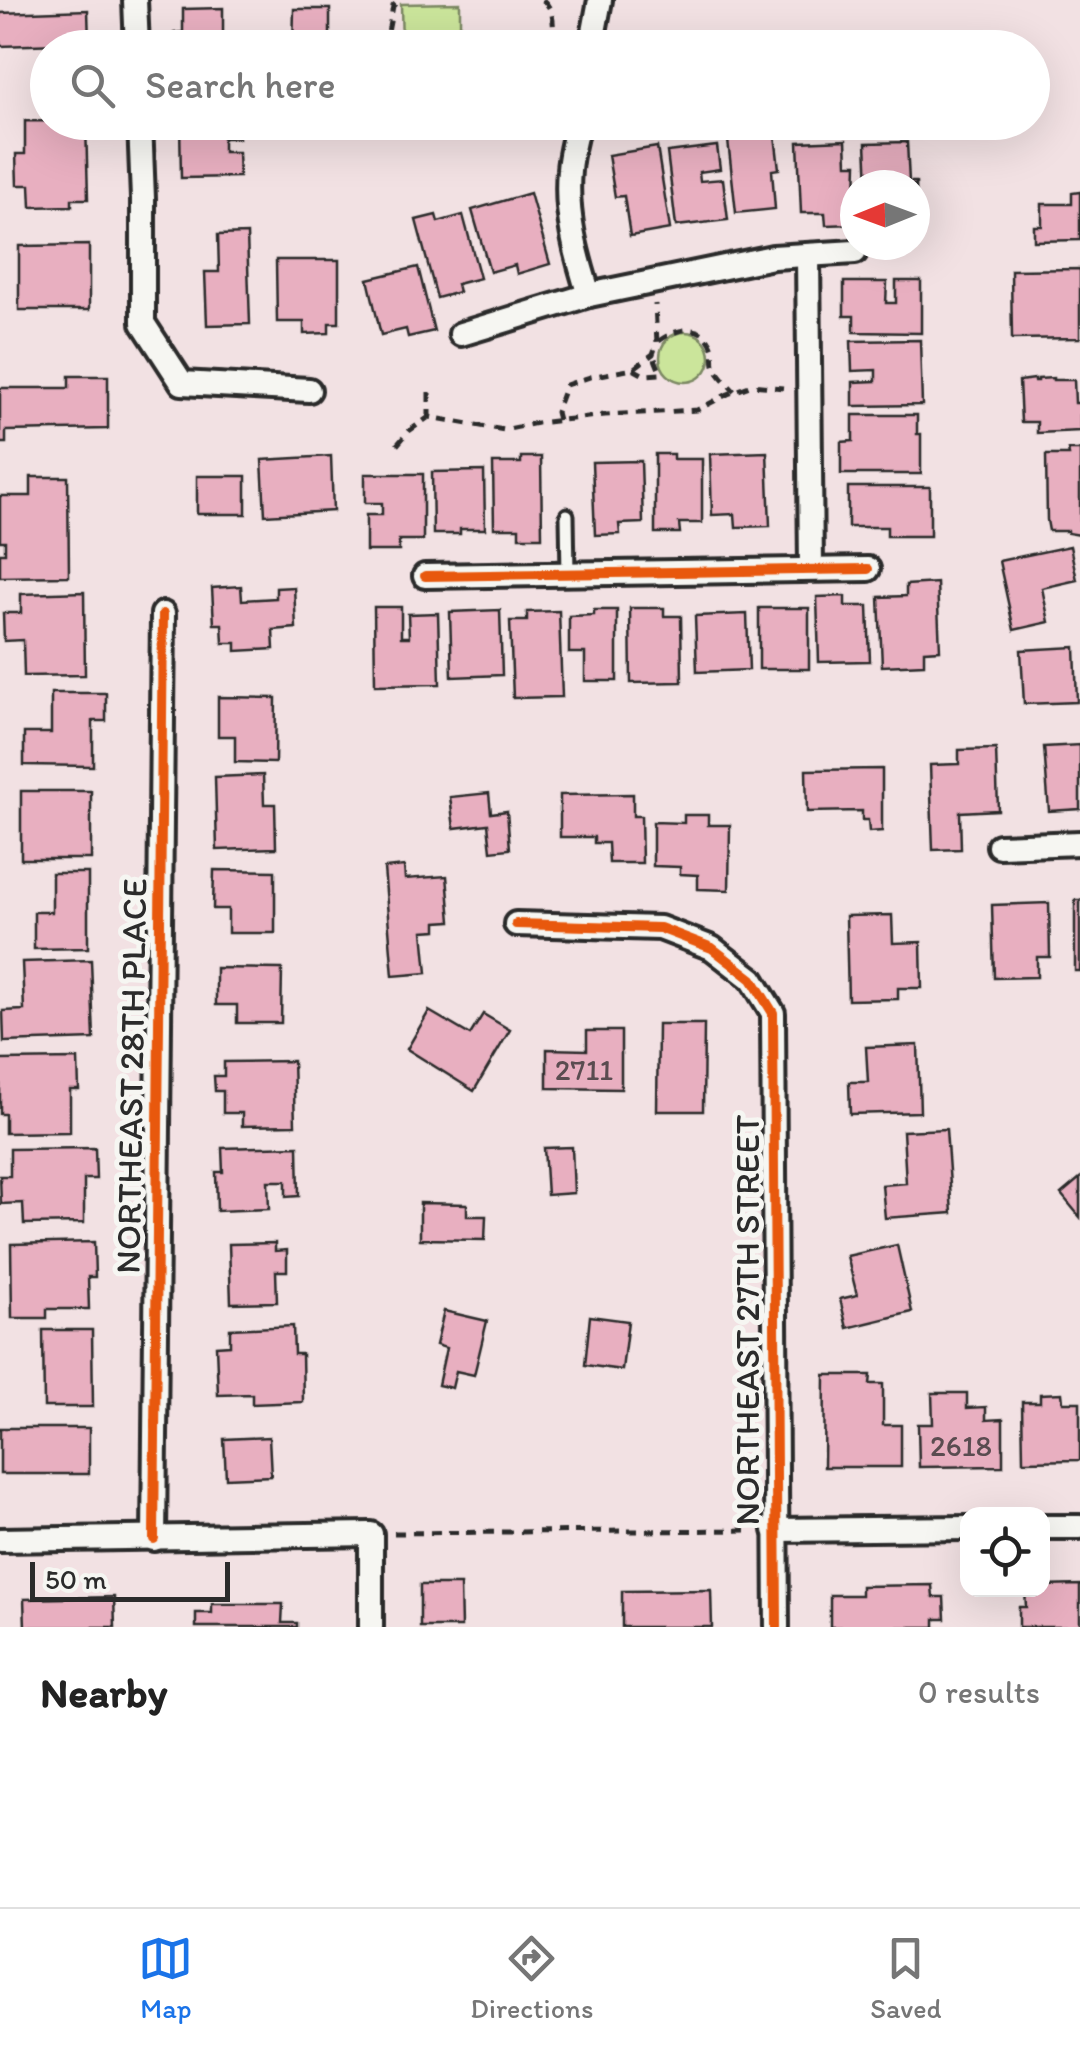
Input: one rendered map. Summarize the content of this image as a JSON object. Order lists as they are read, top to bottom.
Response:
{
  "streets": {
    "street": ["NORTHEAST 28TH PLACE", "NORTHEAST 27TH STREET"]
  },
  "house_numbers": ["2711", "2618"],
  "scale_bar": "50 m",
  "north": "left",
  "page": {
    "search": "Search here",
    "scale": "50 m",
    "heading": ["Nearby", "0 results"],
    "nav": ["Map", "Directions", "Saved"]
  }
}
